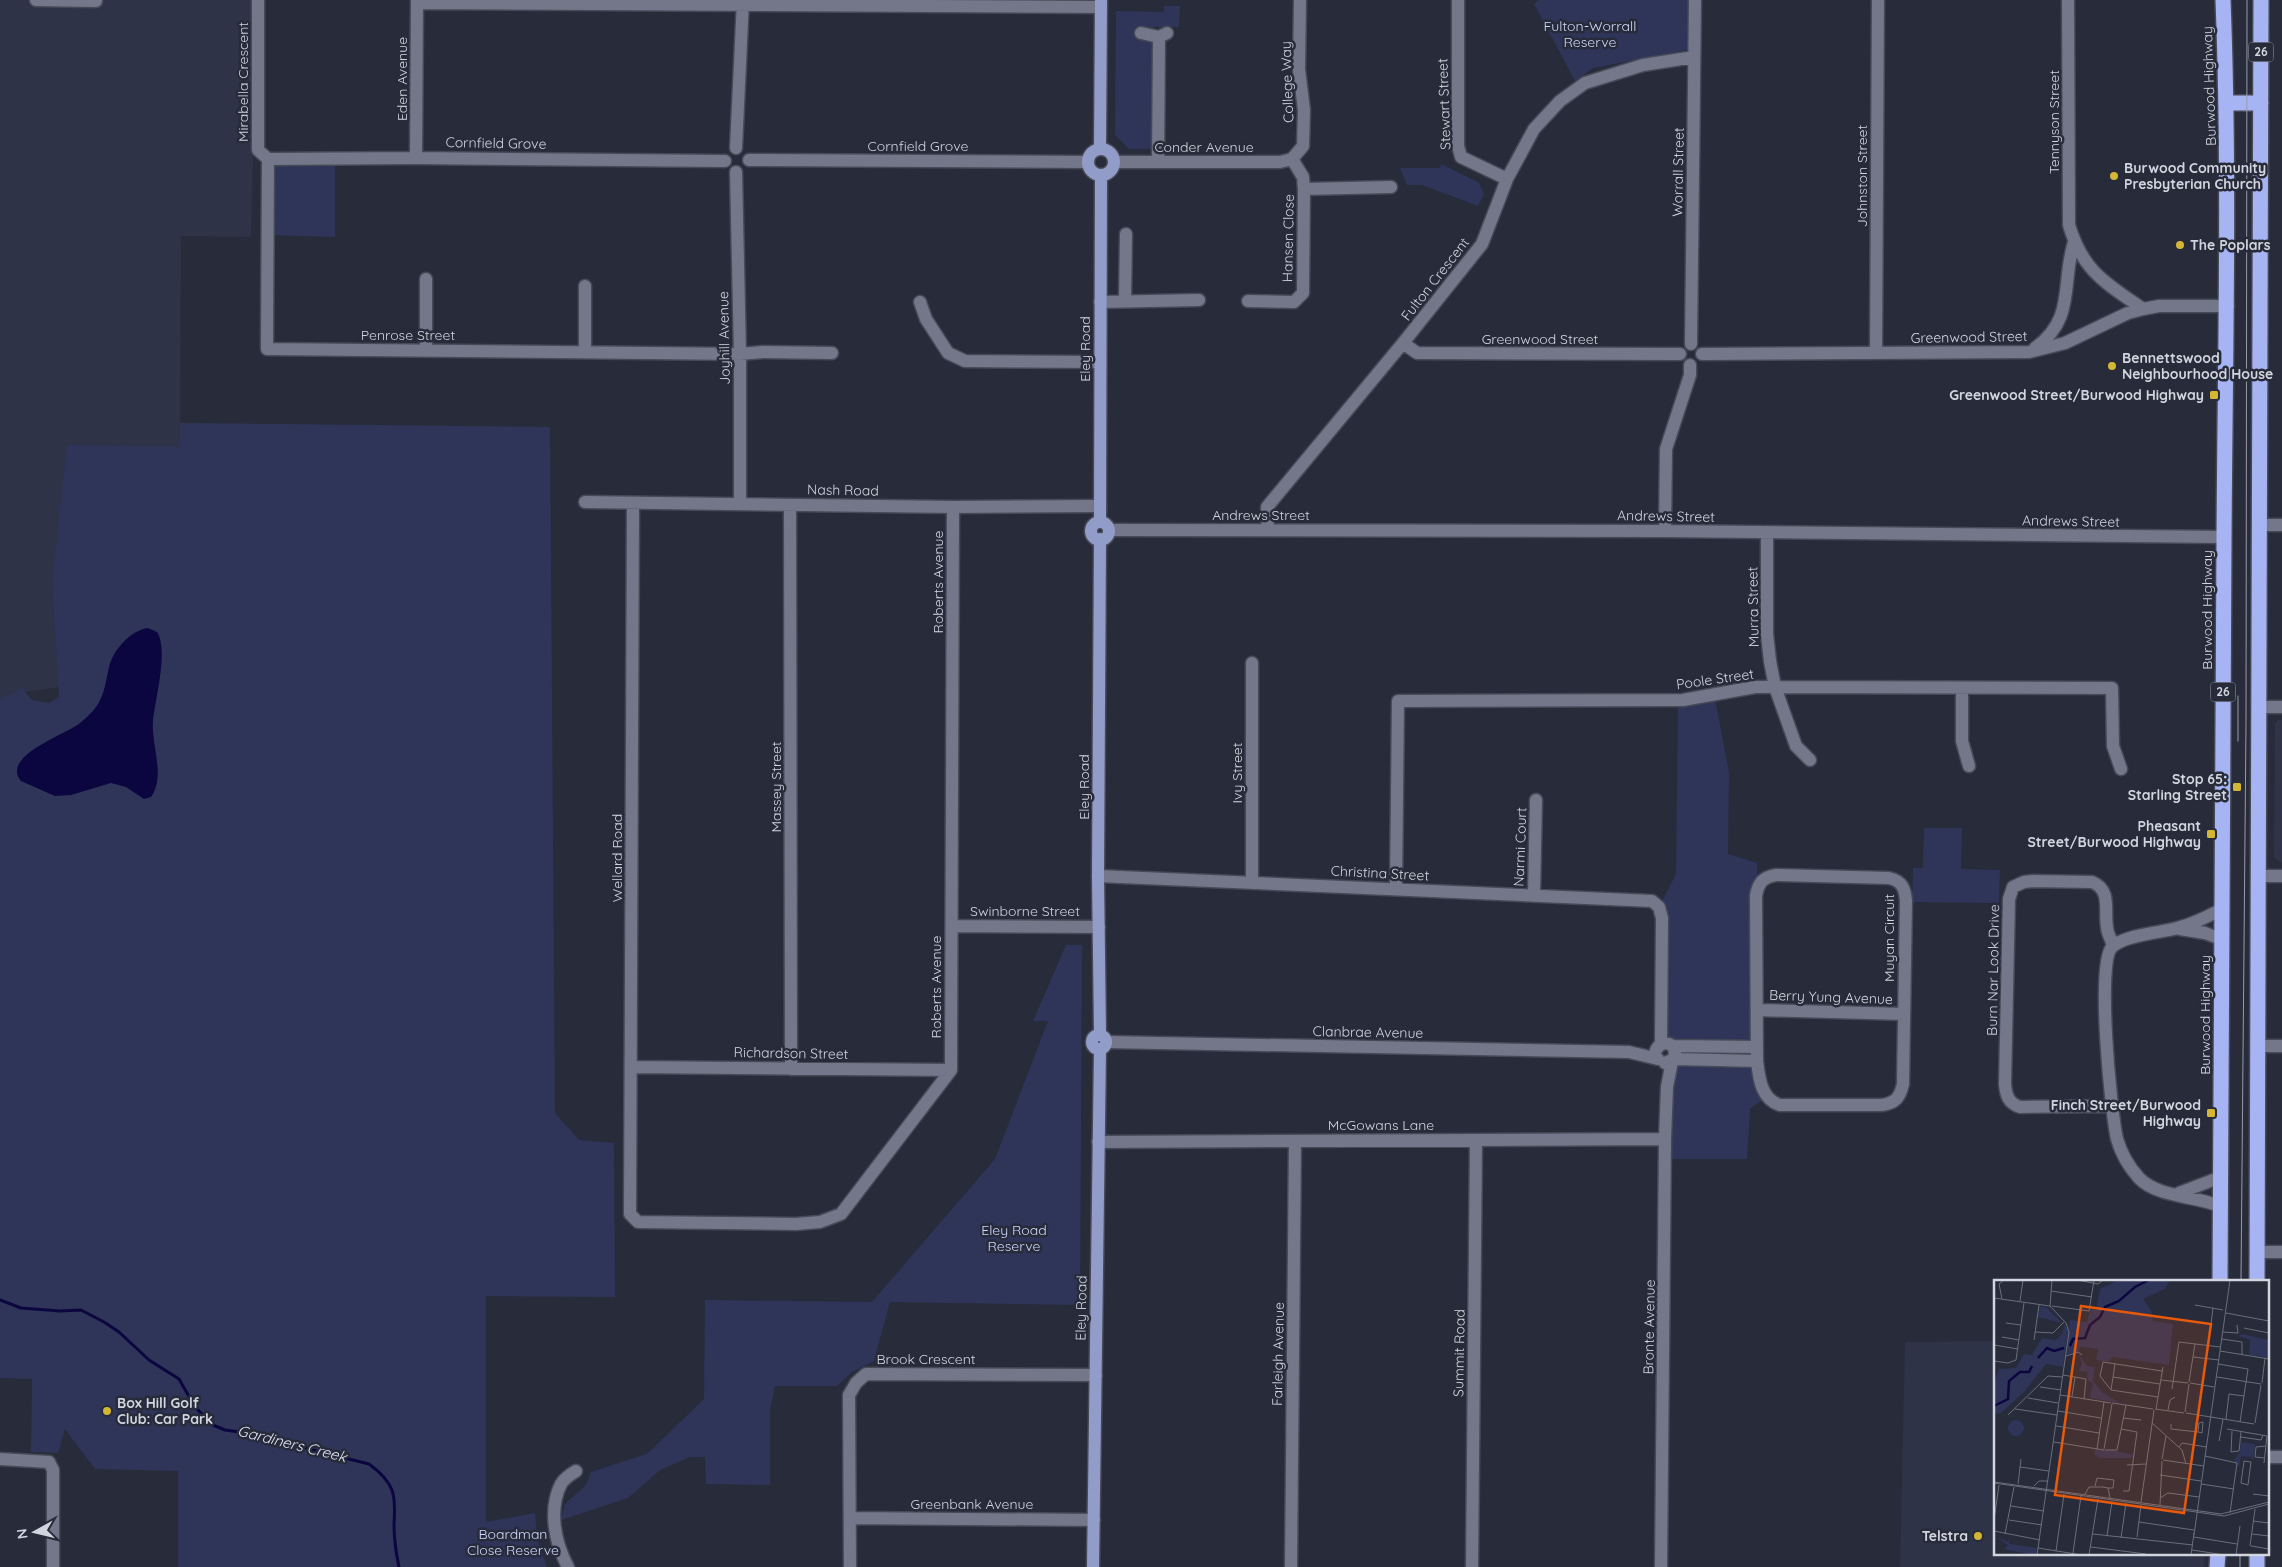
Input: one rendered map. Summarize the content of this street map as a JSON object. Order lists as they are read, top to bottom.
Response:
{
  "streets": {
    "highway": ["26", "Burwood Highway"],
    "main road": ["Eley Road"],
    "street": [
      "Eden Avenue",
      "Mirabella Crescent",
      "College Way",
      "Stewart Street",
      "Tennyson Street",
      "Cornfield Grove",
      "Conder Avenue",
      "Worrall Street",
      "Johnston Street",
      "Hansen Close",
      "Fulton Crescent",
      "Penrose Street",
      "Greenwood Street",
      "Joyhill Avenue",
      "Nash Road",
      "Andrews Street",
      "Roberts Avenue",
      "Murra Street",
      "Poole Street",
      "Ivy Street",
      "Massey Street",
      "Narmi Court",
      "Wellard Road",
      "Christina Street",
      "Swinborne Street",
      "Muyan Circuit",
      "Burn Nar Look Drive",
      "Berry Yung Avenue",
      "Clanbrae Avenue",
      "Richardson Street",
      "McGowans Lane",
      "Bronte Avenue",
      "Summit Road",
      "Farleigh Avenue",
      "Brook Crescent",
      "Greenbank Avenue"
    ]
  },
  "crossings": [
    ["Eden Avenue", "Cornfield Grove"],
    ["Mirabella Crescent", "Cornfield Grove"],
    ["Mirabella Crescent", "Penrose Street"],
    ["College Way", "Conder Avenue"],
    ["College Way", "Hansen Close"],
    ["Burwood Highway", "Greenwood Street"],
    ["Burwood Highway", "Andrews Street"],
    ["Stewart Street", "Fulton Crescent"],
    ["Tennyson Street", "Greenwood Street"],
    ["Cornfield Grove", "Conder Avenue"],
    ["Cornfield Grove", "Penrose Street"],
    ["Cornfield Grove", "Joyhill Avenue"],
    ["Cornfield Grove", "Eley Road"],
    ["Conder Avenue", "Hansen Close"],
    ["Conder Avenue", "Eley Road"],
    ["Worrall Street", "Fulton Crescent"],
    ["Worrall Street", "Greenwood Street"],
    ["Johnston Street", "Greenwood Street"],
    ["Fulton Crescent", "Greenwood Street"],
    ["Fulton Crescent", "Andrews Street"],
    ["Penrose Street", "Joyhill Avenue"],
    ["Joyhill Avenue", "Nash Road"],
    ["Eley Road", "Nash Road"],
    ["Eley Road", "Andrews Street"],
    ["Eley Road", "Christina Street"],
    ["Eley Road", "Swinborne Street"],
    ["Eley Road", "Clanbrae Avenue"],
    ["Eley Road", "McGowans Lane"],
    ["Eley Road", "Brook Crescent"],
    ["Eley Road", "Greenbank Avenue"],
    ["Nash Road", "Roberts Avenue"],
    ["Nash Road", "Massey Street"],
    ["Nash Road", "Wellard Road"],
    ["Andrews Street", "Murra Street"],
    ["Roberts Avenue", "Wellard Road"],
    ["Roberts Avenue", "Swinborne Street"],
    ["Roberts Avenue", "Richardson Street"],
    ["Murra Street", "Poole Street"],
    ["Poole Street", "Christina Street"],
    ["Ivy Street", "Christina Street"],
    ["Massey Street", "Richardson Street"],
    ["Narmi Court", "Christina Street"],
    ["Wellard Road", "Richardson Street"],
    ["Christina Street", "Bronte Avenue"],
    ["Muyan Circuit", "Berry Yung Avenue"],
    ["Clanbrae Avenue", "Bronte Avenue"],
    ["McGowans Lane", "Bronte Avenue"],
    ["McGowans Lane", "Summit Road"],
    ["McGowans Lane", "Farleigh Avenue"],
    ["Brook Crescent", "Greenbank Avenue"]
  ],
  "water": ["Gardiners Creek"],
  "parks": ["Fulton-Worrall Reserve", "Eley Road Reserve", "Boardman Close Reserve"],
  "places": {
    "other": [
      "Burwood Community Presbyterian Church",
      "The Poplars",
      "Bennettswood Neighbourhood House",
      "Box Hill Golf Club: Car Park",
      "Telstra"
    ],
    "transit": [
      "Greenwood Street/Burwood Highway",
      "Stop 65: Starling Street",
      "Pheasant Street/Burwood Highway",
      "Finch Street/Burwood Highway"
    ]
  },
  "north": "left"
}
